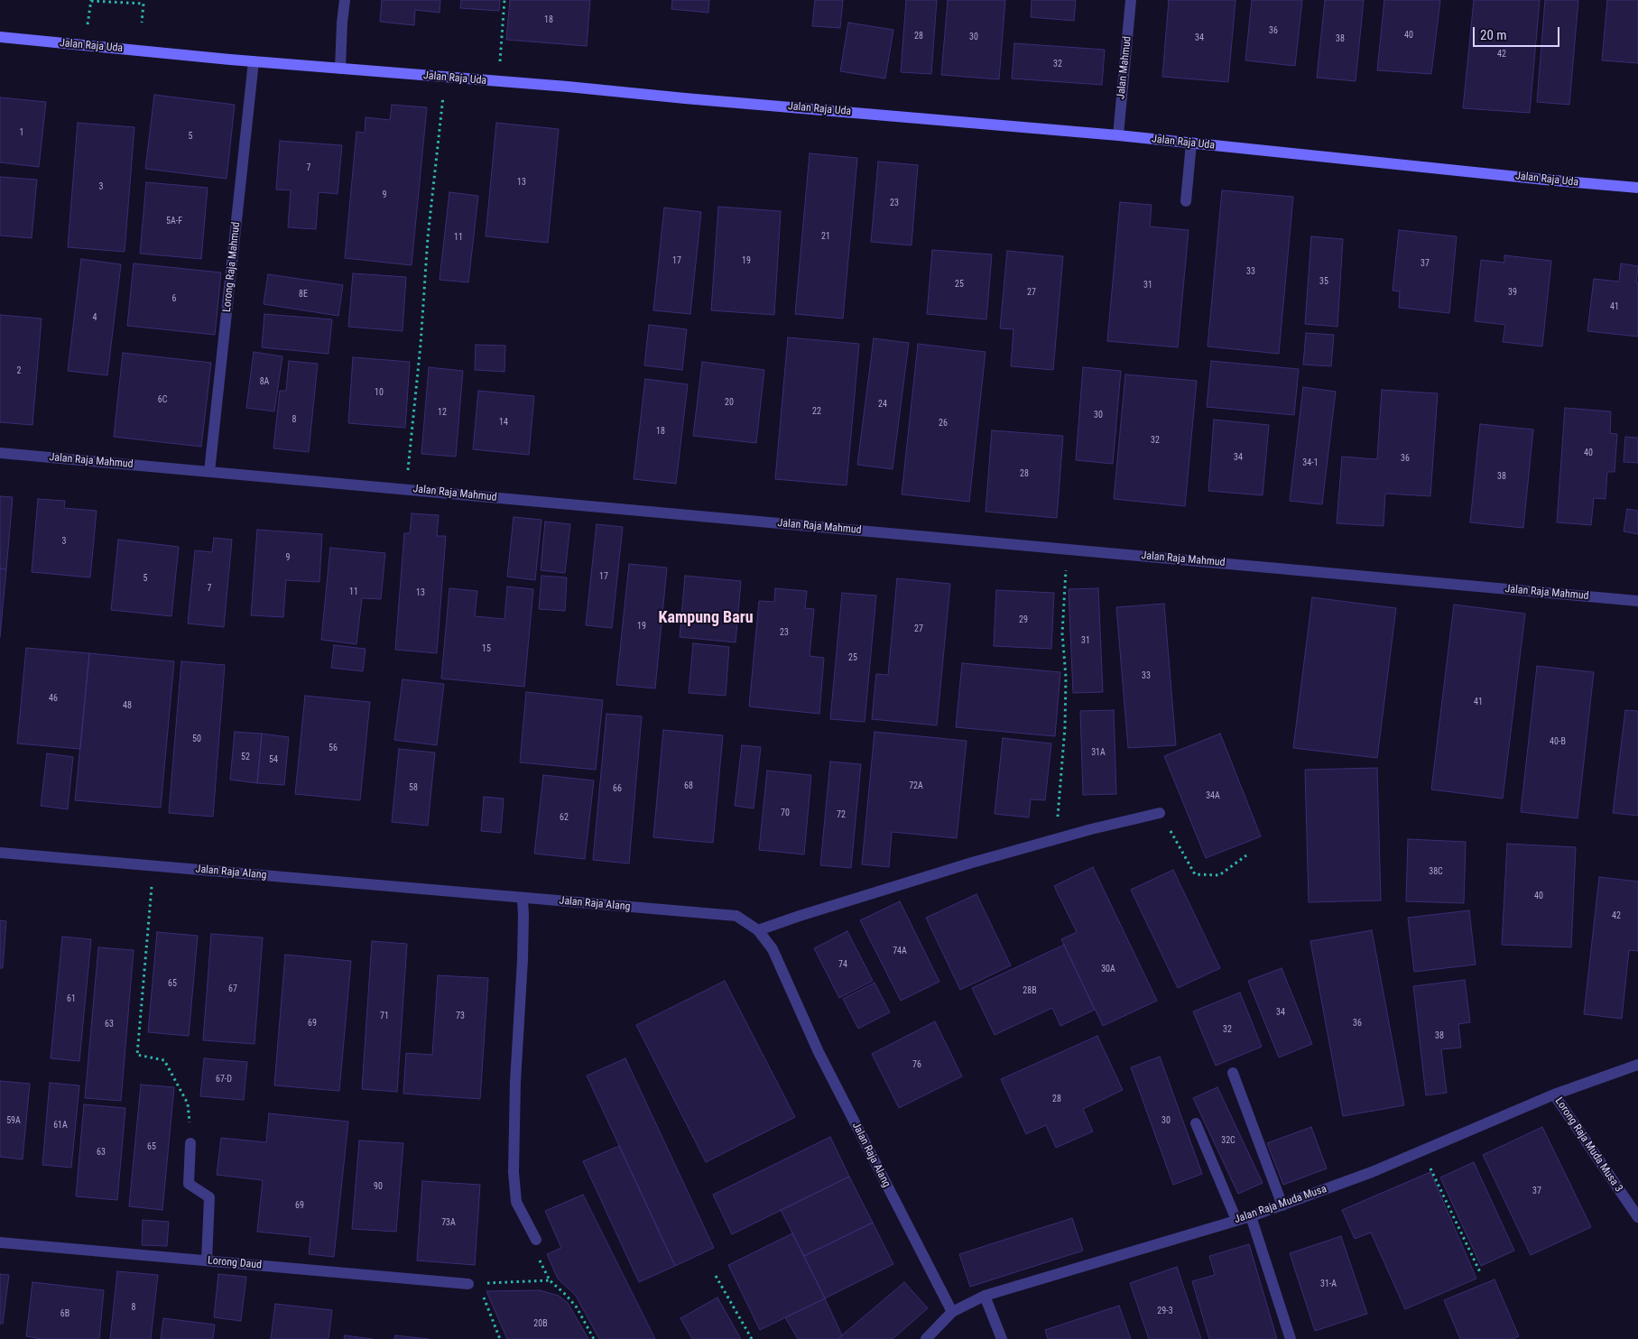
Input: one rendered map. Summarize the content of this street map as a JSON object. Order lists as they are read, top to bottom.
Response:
{
  "streets": {
    "street": [
      "Jalan Raja Uda",
      "Jalan Mahmud",
      "Lorong Raja Mahmud",
      "Jalan Raja Mahmud",
      "Jalan Raja Alang",
      "Lorong Raja Muda Musa 3",
      "Jalan Raja Muda Musa",
      "Lorong Daud"
    ]
  },
  "crossings": [
    ["Jalan Raja Uda", "Jalan Mahmud"],
    ["Jalan Raja Uda", "Lorong Raja Mahmud"],
    ["Lorong Raja Mahmud", "Jalan Raja Mahmud"],
    ["Jalan Raja Alang", "Jalan Raja Muda Musa"],
    ["Lorong Raja Muda Musa 3", "Jalan Raja Muda Musa"]
  ],
  "districts": ["Kampung Baru"],
  "house_numbers": [
    "18",
    "36",
    "40",
    "28",
    "30",
    "34",
    "38",
    "42",
    "32",
    "1",
    "5",
    "7",
    "13",
    "3",
    "9",
    "23",
    "5A-F",
    "21",
    "11",
    "17",
    "19",
    "37",
    "33",
    "35",
    "25",
    "31",
    "27",
    "39",
    "8E",
    "6",
    "41",
    "4",
    "2",
    "8A",
    "10",
    "6C",
    "20",
    "24",
    "22",
    "12",
    "30",
    "8",
    "14",
    "26",
    "18",
    "32",
    "40",
    "34",
    "36",
    "34-1",
    "28",
    "38",
    "3",
    "9",
    "17",
    "5",
    "7",
    "11",
    "13",
    "29",
    "19",
    "27",
    "23",
    "31",
    "15",
    "25",
    "33",
    "46",
    "41",
    "48",
    "50",
    "40-B",
    "56",
    "31A",
    "52",
    "54",
    "68",
    "72A",
    "58",
    "66",
    "34A",
    "70",
    "72",
    "62",
    "38C",
    "40",
    "42",
    "74A",
    "74",
    "30A",
    "65",
    "67",
    "28B",
    "61",
    "34",
    "71",
    "73",
    "69",
    "36",
    "63",
    "32",
    "38",
    "76",
    "67-D",
    "28",
    "59A",
    "30",
    "61A",
    "32C",
    "65",
    "63",
    "90",
    "37",
    "69",
    "73A",
    "31-A",
    "8",
    "29-3",
    "6B",
    "20B"
  ],
  "scale_bar": "20 m"
}
